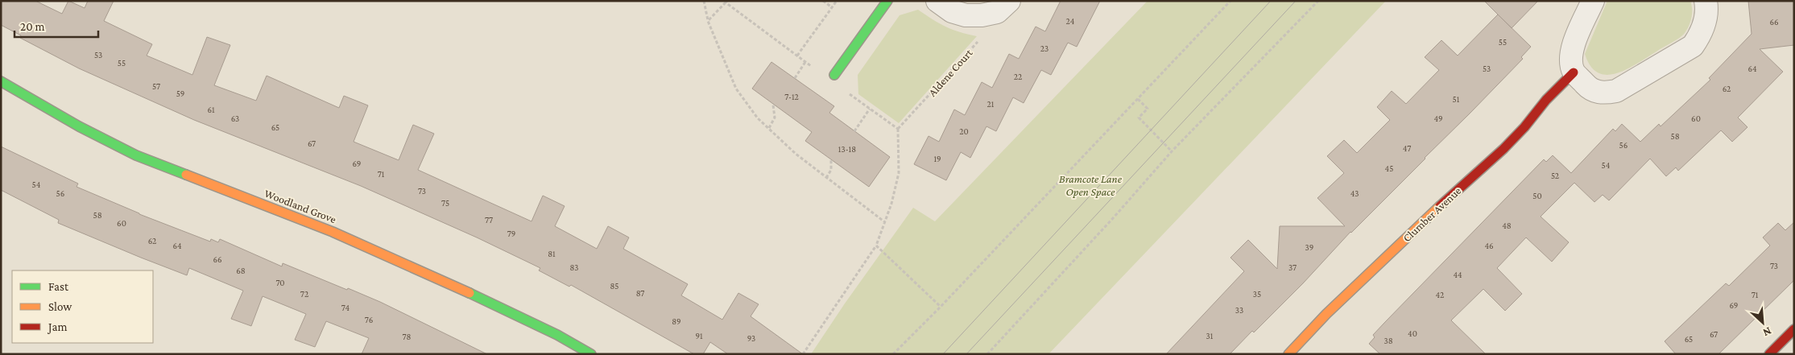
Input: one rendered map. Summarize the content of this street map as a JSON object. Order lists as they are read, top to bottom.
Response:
{
  "streets": {
    "street": ["Woodland Grove", "Clumber Avenue"],
    "path": ["Aldene Court"]
  },
  "parks": ["Bramcote Lane Open Space"],
  "house_numbers": [
    "24",
    "66",
    "55",
    "23",
    "53",
    "55",
    "53",
    "64",
    "22",
    "57",
    "62",
    "59",
    "7-12",
    "51",
    "21",
    "61",
    "63",
    "49",
    "60",
    "65",
    "20",
    "58",
    "67",
    "56",
    "47",
    "13-18",
    "19",
    "69",
    "54",
    "45",
    "71",
    "52",
    "54",
    "73",
    "56",
    "43",
    "50",
    "75",
    "58",
    "77",
    "60",
    "48",
    "79",
    "62",
    "64",
    "46",
    "39",
    "81",
    "66",
    "73",
    "83",
    "37",
    "68",
    "44",
    "70",
    "85",
    "87",
    "72",
    "35",
    "42",
    "71",
    "69",
    "74",
    "33",
    "76",
    "89",
    "40",
    "67",
    "91",
    "31",
    "78",
    "93",
    "65",
    "38"
  ],
  "legend": ["Fast", "Slow", "Jam"],
  "scale_bar": "20 m",
  "north": "bottom right"
}
